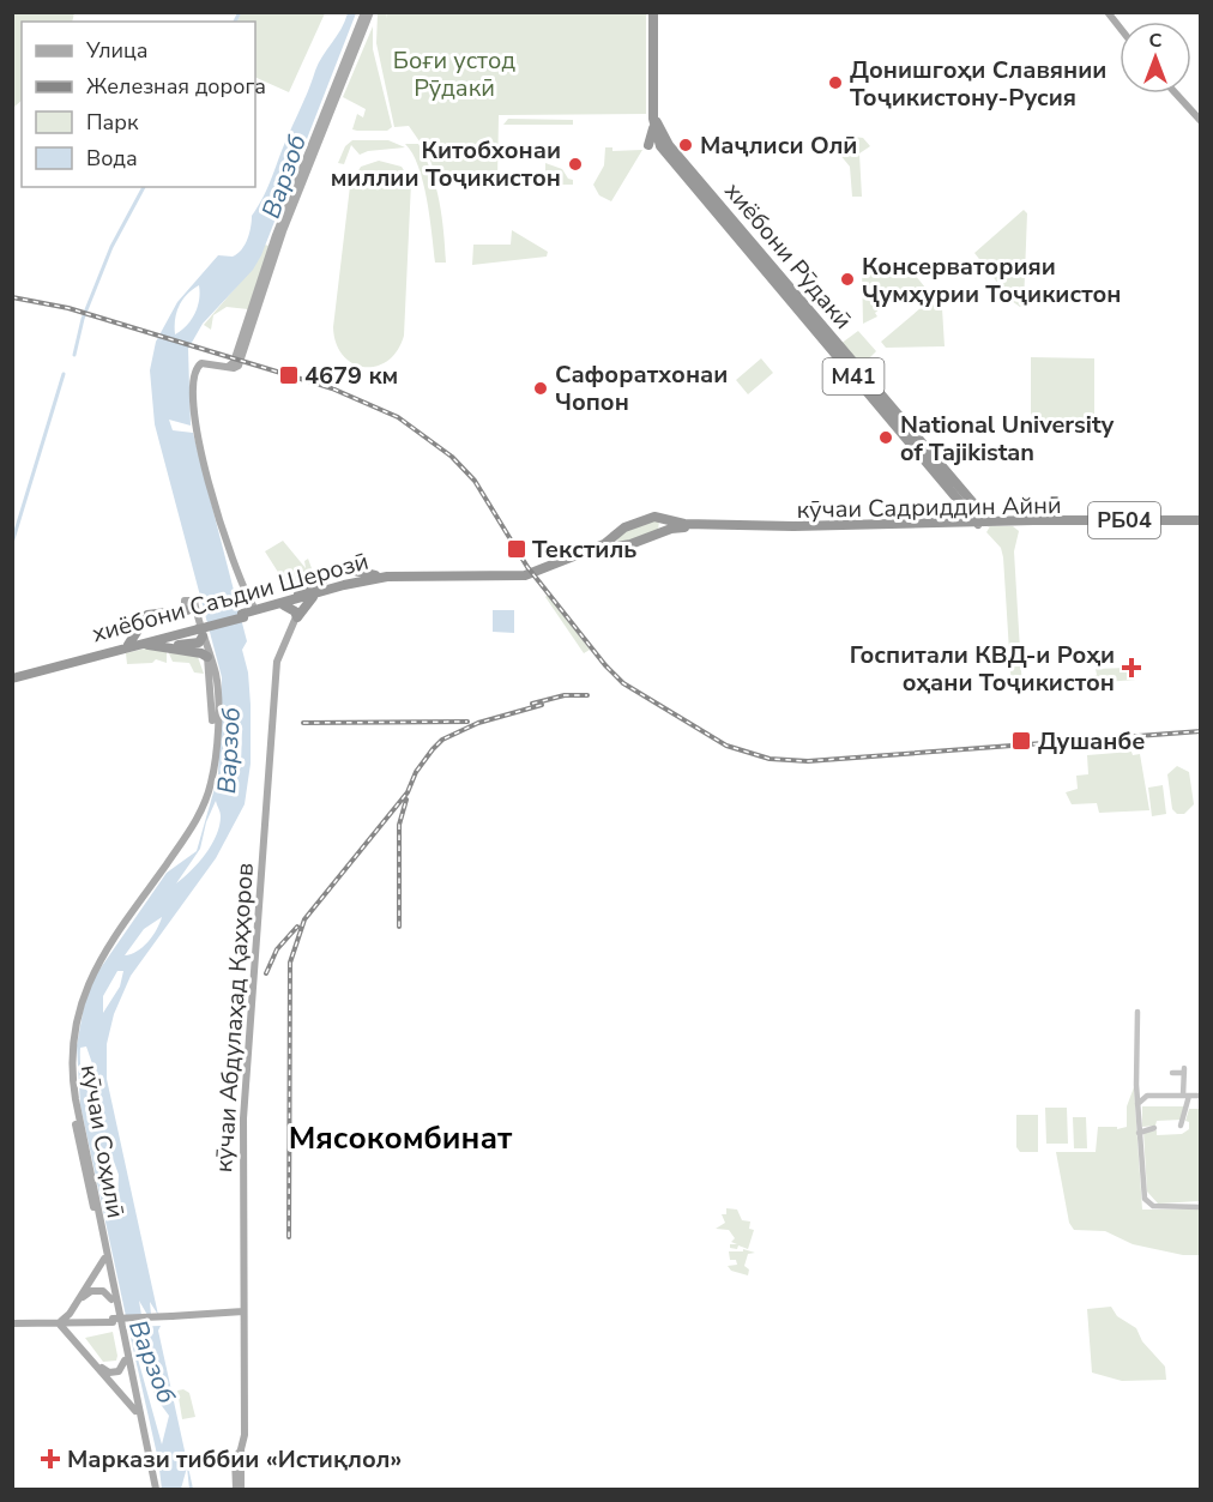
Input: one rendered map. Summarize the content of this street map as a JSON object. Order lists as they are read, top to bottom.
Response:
{
  "streets": {
    "highway": [
      "хиёбони Рӯдакӣ",
      "M41",
      "кӯчаи Садриддин Айнӣ",
      "РБ04",
      "хиёбони Саъдии Шерозӣ"
    ],
    "main road": ["кӯчаи Абдулаҳад Қаҳҳоров", "кӯчаи Соҳилӣ"]
  },
  "crossings": [
    ["хиёбони Рӯдакӣ", "M41"],
    ["хиёбони Рӯдакӣ", "кӯчаи Садриддин Айнӣ"],
    ["кӯчаи Садриддин Айнӣ", "хиёбони Саъдии Шерозӣ"],
    ["хиёбони Саъдии Шерозӣ", "кӯчаи Соҳилӣ"]
  ],
  "districts": ["Мясокомбинат"],
  "water": ["Варзоб"],
  "parks": ["Боғи устод Рӯдакӣ"],
  "places": {
    "other": [
      "Донишгоҳи Славянии Тоҷикистону-Русия",
      "Маҷлиси Олӣ",
      "Китобхонаи миллии Тоҷикистон",
      "Консерваторияи Ҷумҳурии Тоҷикистон",
      "Сафоратхонаи Чопон",
      "National University of Tajikistan"
    ],
    "transit": ["4679 км", "Текстиль", "Душанбе"],
    "health": ["Госпитали КВД-и Роҳи оҳани Тоҷикистон", "Маркази тиббии «Истиқлол»"]
  },
  "legend": [
    "Улица",
    "Железная дорога",
    "Парк",
    "Вода"
  ],
  "north": "top"
}
